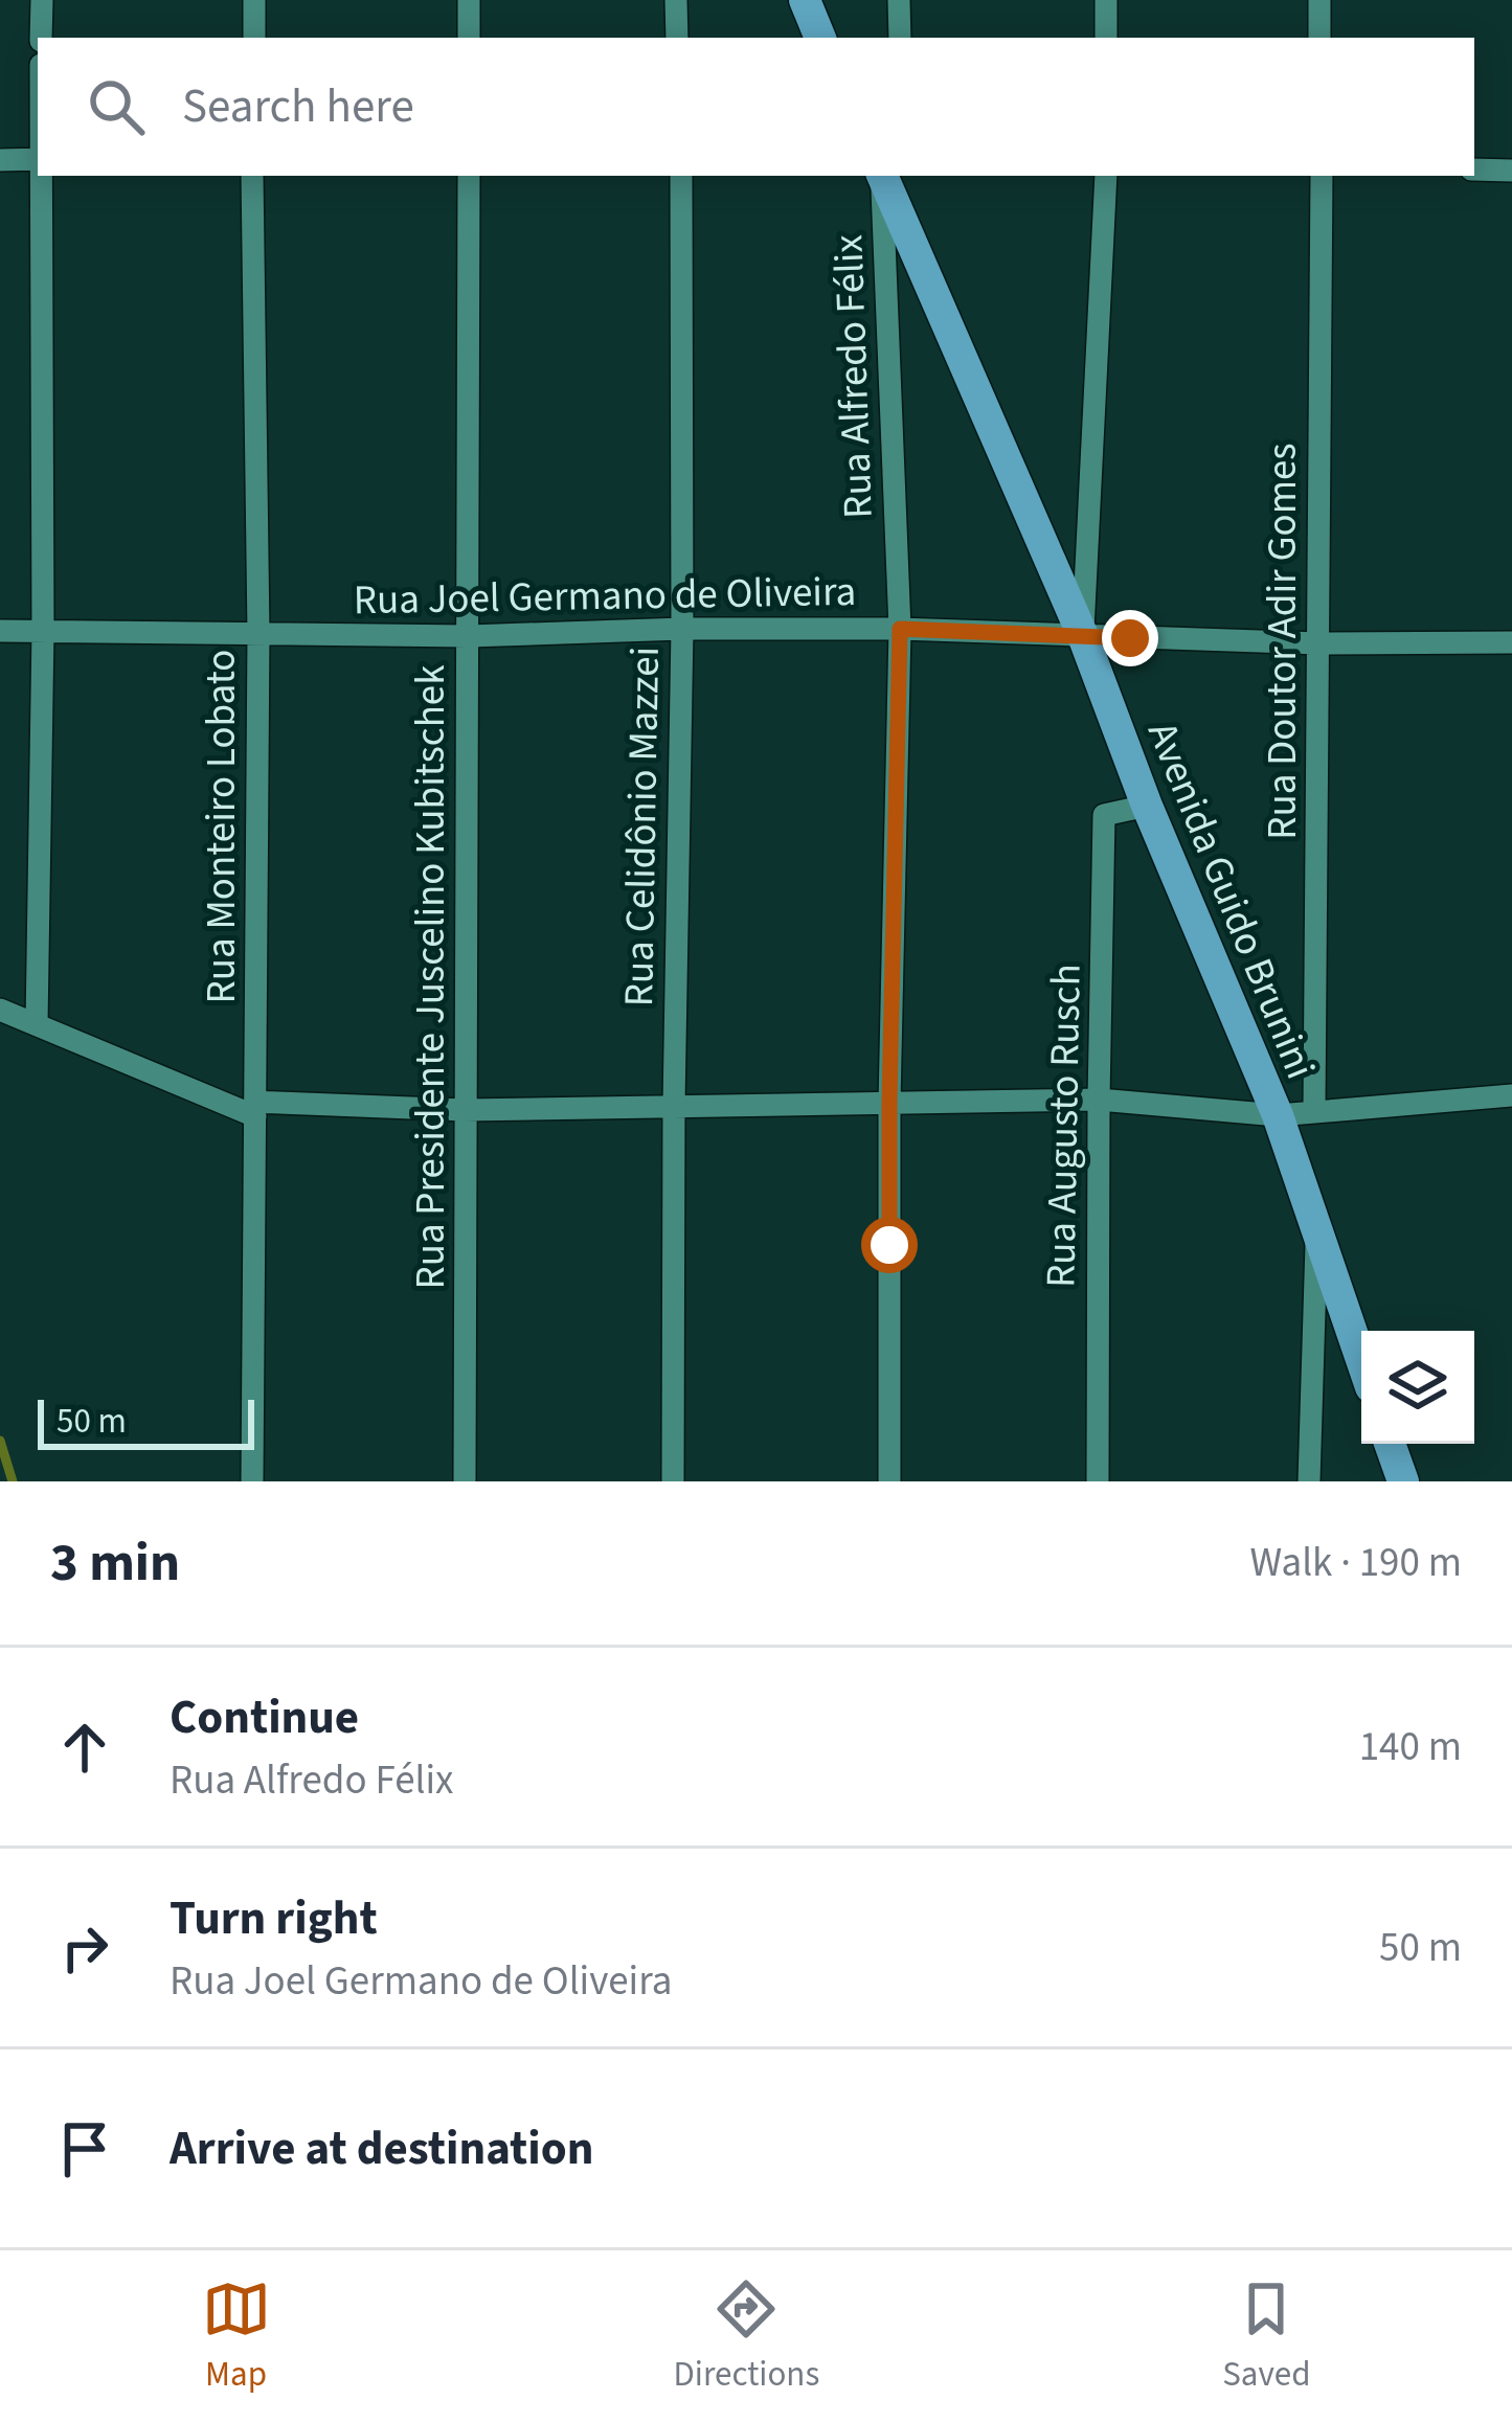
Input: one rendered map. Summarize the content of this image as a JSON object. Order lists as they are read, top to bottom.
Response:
{
  "streets": {
    "main road": ["Avenida Guido Brunini"],
    "street": [
      "Rua Alfredo Félix",
      "Rua Joel Germano de Oliveira",
      "Rua Doutor Adir Gomes",
      "Rua Monteiro Lobato",
      "Rua Celidônio Mazzei",
      "Rua Presidente Juscelino Kubitschek",
      "Rua Augusto Rusch"
    ]
  },
  "crossings": [
    ["Rua Alfredo Félix", "Rua Joel Germano de Oliveira"],
    ["Rua Joel Germano de Oliveira", "Rua Doutor Adir Gomes"],
    ["Rua Joel Germano de Oliveira", "Rua Monteiro Lobato"],
    ["Rua Joel Germano de Oliveira", "Rua Celidônio Mazzei"],
    ["Rua Joel Germano de Oliveira", "Avenida Guido Brunini"],
    ["Rua Joel Germano de Oliveira", "Rua Presidente Juscelino Kubitschek"],
    ["Avenida Guido Brunini", "Rua Augusto Rusch"]
  ],
  "scale_bar": "50 m",
  "page": {
    "search": "Search here",
    "scale": "50 m",
    "heading": ["3 min", "Walk · 190 m"],
    "list": [
      ["Continue", "Rua Alfredo Félix", "140 m"],
      ["Turn right", "Rua Joel Germano de Oliveira", "50 m"],
      "Arrive at destination"
    ],
    "nav": ["Map", "Directions", "Saved"]
  }
}
